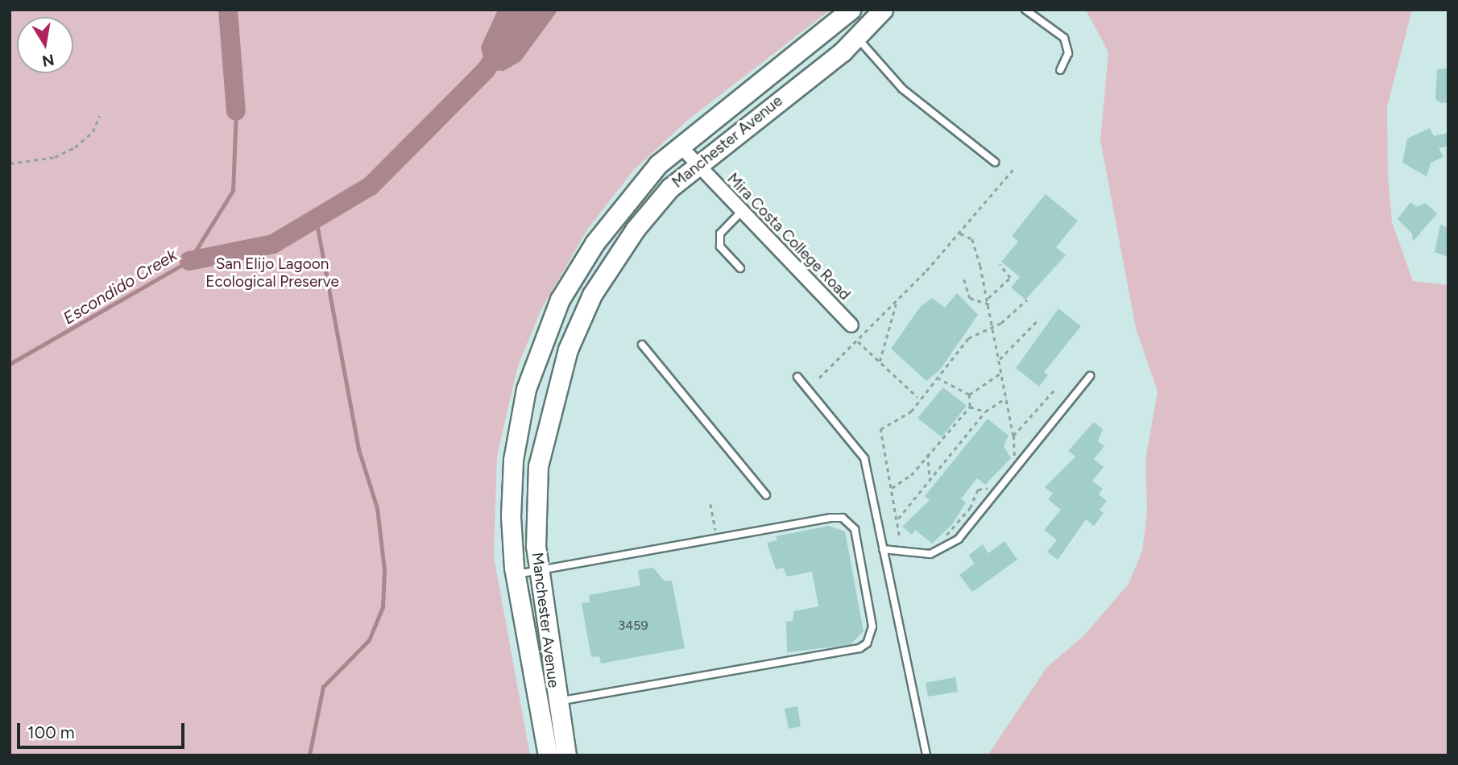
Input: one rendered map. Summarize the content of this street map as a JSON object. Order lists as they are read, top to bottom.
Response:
{
  "streets": {
    "main road": ["Manchester Avenue"],
    "street": ["Mira Costa College Road"]
  },
  "crossings": [
    ["Manchester Avenue", "Mira Costa College Road"]
  ],
  "water": ["Escondido Creek"],
  "parks": ["San Elijo Lagoon Ecological Preserve"],
  "house_numbers": ["3459"],
  "scale_bar": "100 m",
  "north": "bottom"
}
